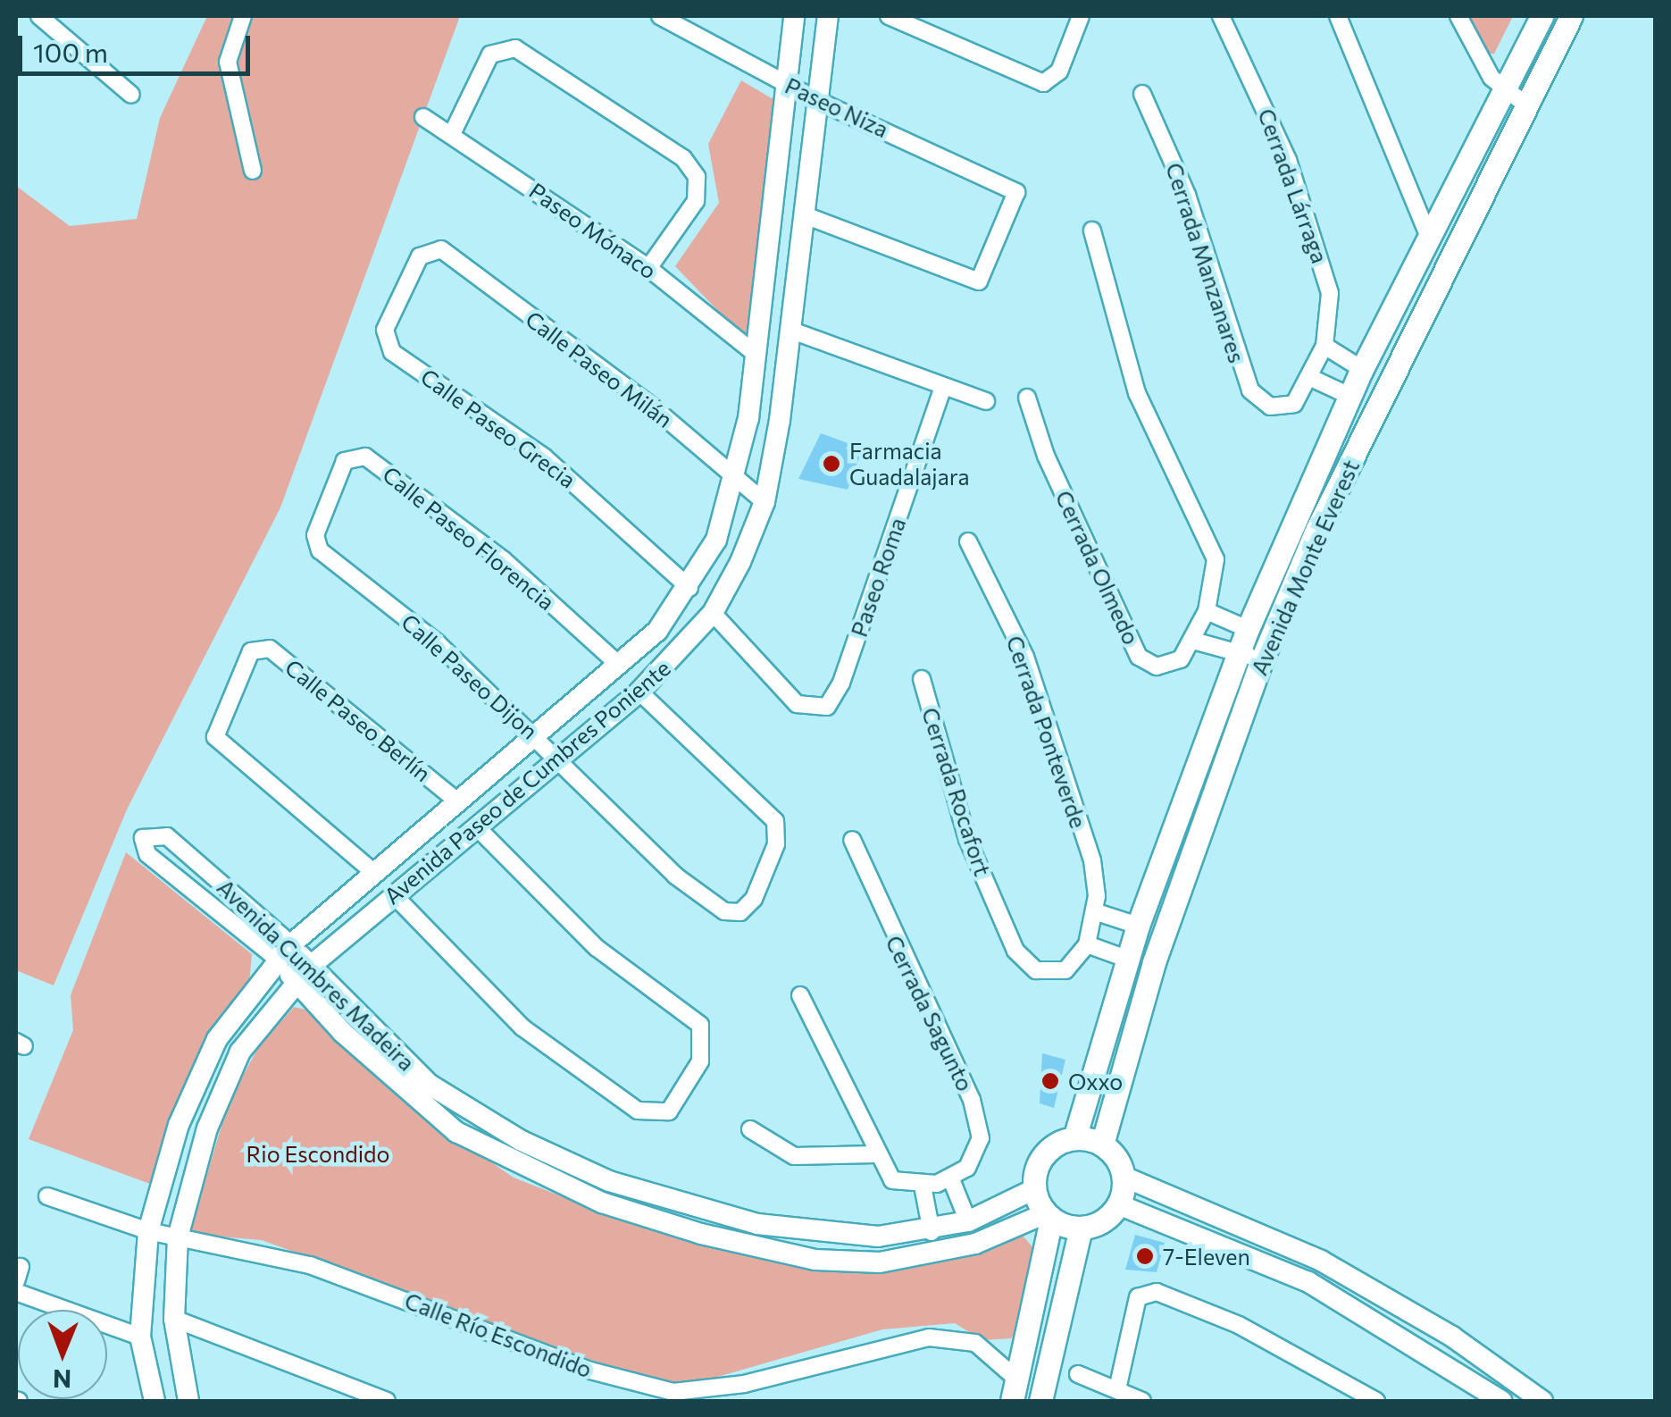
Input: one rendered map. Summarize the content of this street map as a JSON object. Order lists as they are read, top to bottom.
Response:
{
  "streets": {
    "main road": ["Avenida Monte Everest"],
    "street": [
      "Paseo Niza",
      "Cerrada Lárraga",
      "Paseo Mónaco",
      "Cerrada Manzanares",
      "Calle Paseo Milán",
      "Calle Paseo Grecia",
      "Calle Paseo Florencia",
      "Cerrada Olmedo",
      "Paseo Roma",
      "Calle Paseo Dijon",
      "Calle Paseo Berlín",
      "Cerrada Ponteverde",
      "Avenida Paseo de Cumbres Poniente",
      "Cerrada Rocafort",
      "Avenida Cumbres Madeira",
      "Cerrada Sagunto",
      "Calle Río Escondido"
    ]
  },
  "crossings": [
    ["Paseo Niza", "Avenida Paseo de Cumbres Poniente"],
    ["Cerrada Lárraga", "Cerrada Manzanares"],
    ["Paseo Mónaco", "Avenida Paseo de Cumbres Poniente"],
    ["Calle Paseo Milán", "Calle Paseo Grecia"],
    ["Calle Paseo Milán", "Avenida Paseo de Cumbres Poniente"],
    ["Calle Paseo Grecia", "Avenida Paseo de Cumbres Poniente"],
    ["Calle Paseo Florencia", "Calle Paseo Dijon"],
    ["Calle Paseo Florencia", "Avenida Paseo de Cumbres Poniente"],
    ["Avenida Monte Everest", "Avenida Cumbres Madeira"],
    ["Paseo Roma", "Avenida Paseo de Cumbres Poniente"],
    ["Calle Paseo Dijon", "Avenida Paseo de Cumbres Poniente"],
    ["Calle Paseo Berlín", "Avenida Paseo de Cumbres Poniente"],
    ["Cerrada Ponteverde", "Cerrada Rocafort"],
    ["Avenida Paseo de Cumbres Poniente", "Avenida Cumbres Madeira"],
    ["Avenida Paseo de Cumbres Poniente", "Calle Río Escondido"]
  ],
  "parks": ["Rio Escondido"],
  "places": ["Farmacia Guadalajara", "Oxxo", "7-Eleven"],
  "scale_bar": "100 m",
  "north": "bottom"
}
